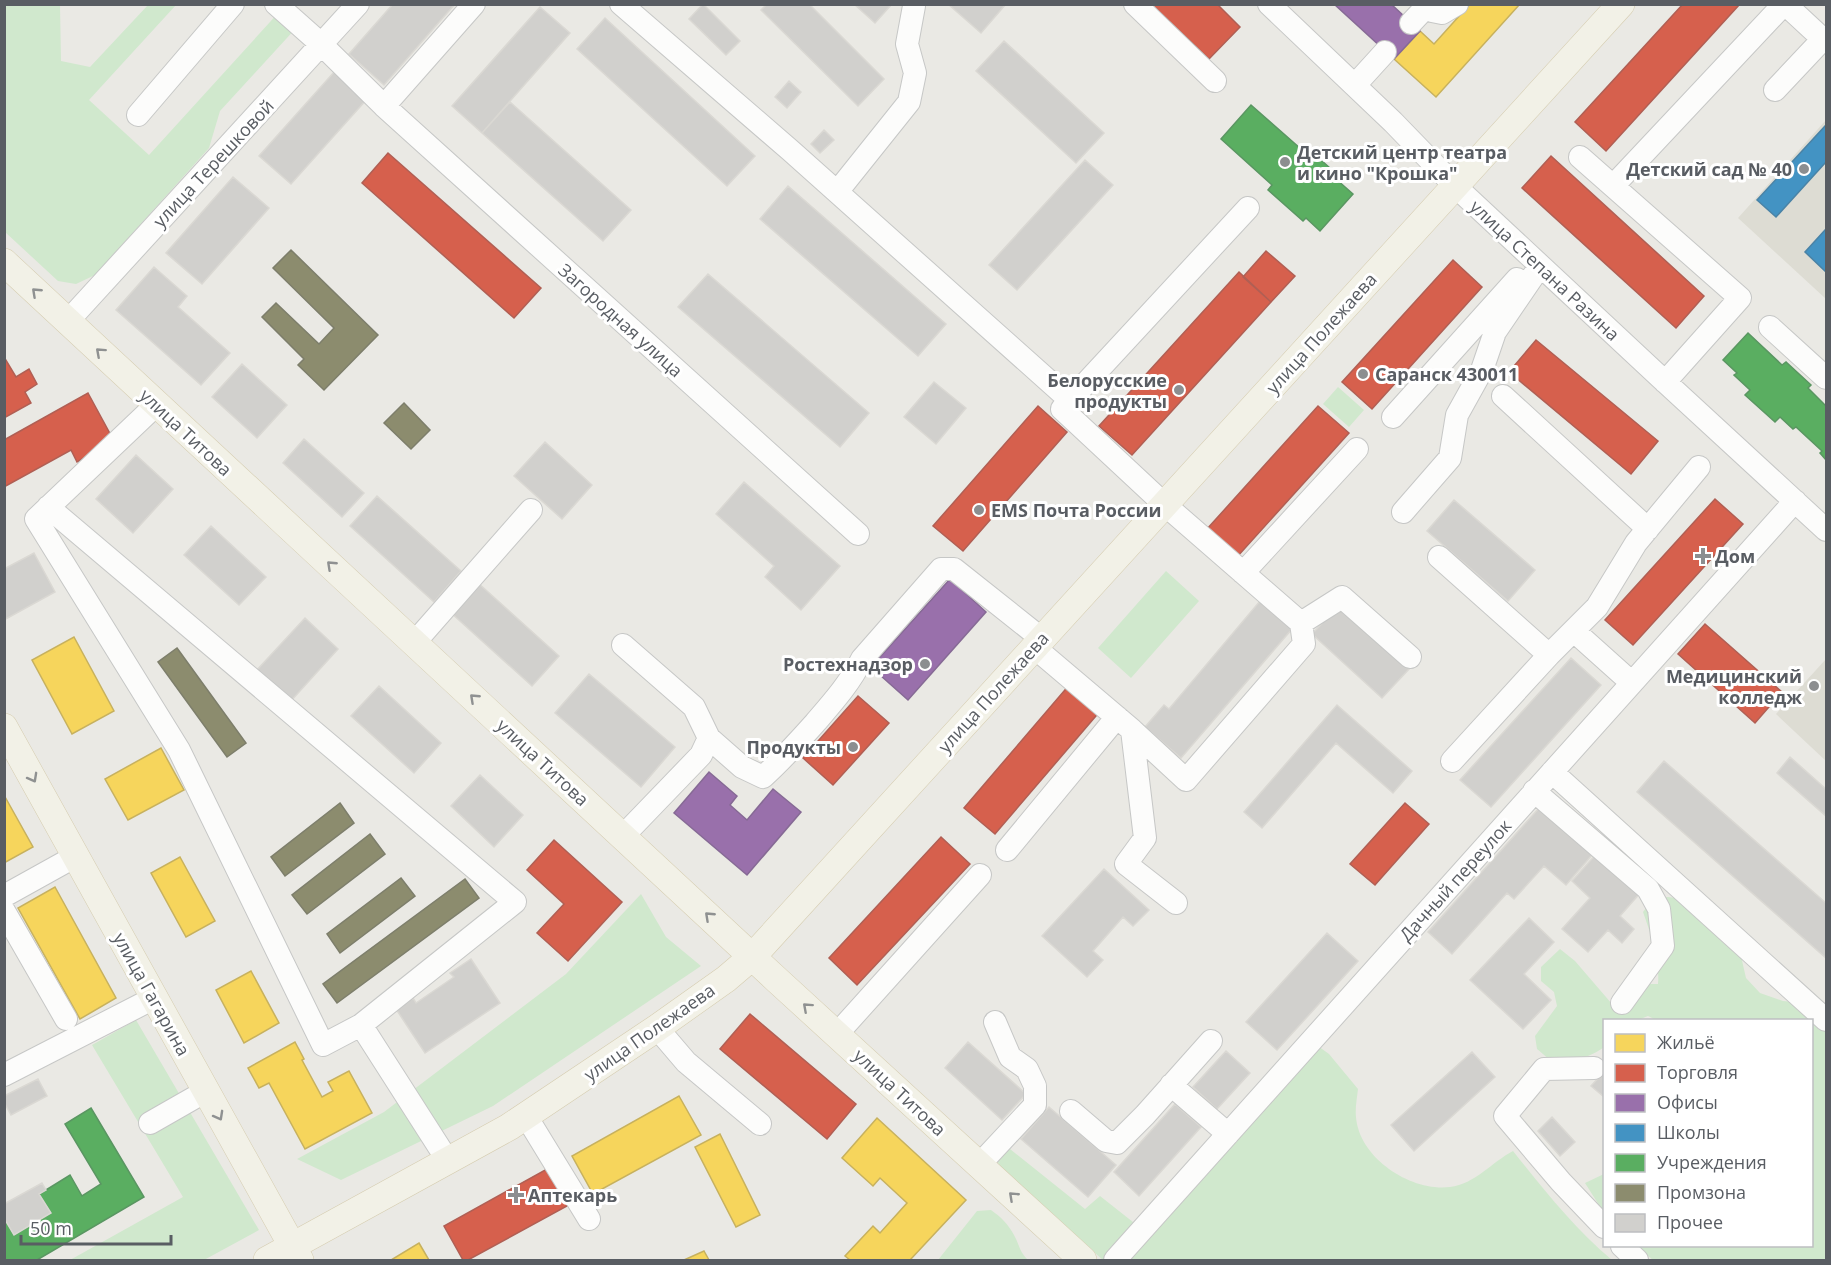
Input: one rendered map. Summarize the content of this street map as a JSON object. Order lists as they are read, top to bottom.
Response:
{
  "streets": {
    "main road": ["улица Полежаева", "улица Титова", "улица Гагарина"],
    "street": [
      "улица Терешковой",
      "улица Степана Разина",
      "Загородная улица",
      "Дачный переулок"
    ]
  },
  "crossings": [
    ["улица Терешковой", "Загородная улица"],
    ["улица Терешковой", "улица Титова"],
    ["улица Степана Разина", "улица Полежаева"],
    ["улица Степана Разина", "Дачный переулок"],
    ["улица Полежаева", "улица Титова"],
    ["улица Полежаева", "улица Гагарина"]
  ],
  "one_way": ["улица Титова", "улица Гагарина"],
  "places": {
    "other": [
      "Детский центр театра и кино \"Крошка\"",
      "Детский сад № 40",
      "Саранск 430011",
      "Белорусские продукты",
      "EMS Почта России",
      "Ростехнадзор",
      "Медицинский колледж",
      "Продукты"
    ],
    "health": ["Дом", "Аптекарь"]
  },
  "legend": [
    "Жильё",
    "Торговля",
    "Офисы",
    "Школы",
    "Учреждения",
    "Промзона",
    "Прочее"
  ],
  "scale_bar": "50 m"
}
